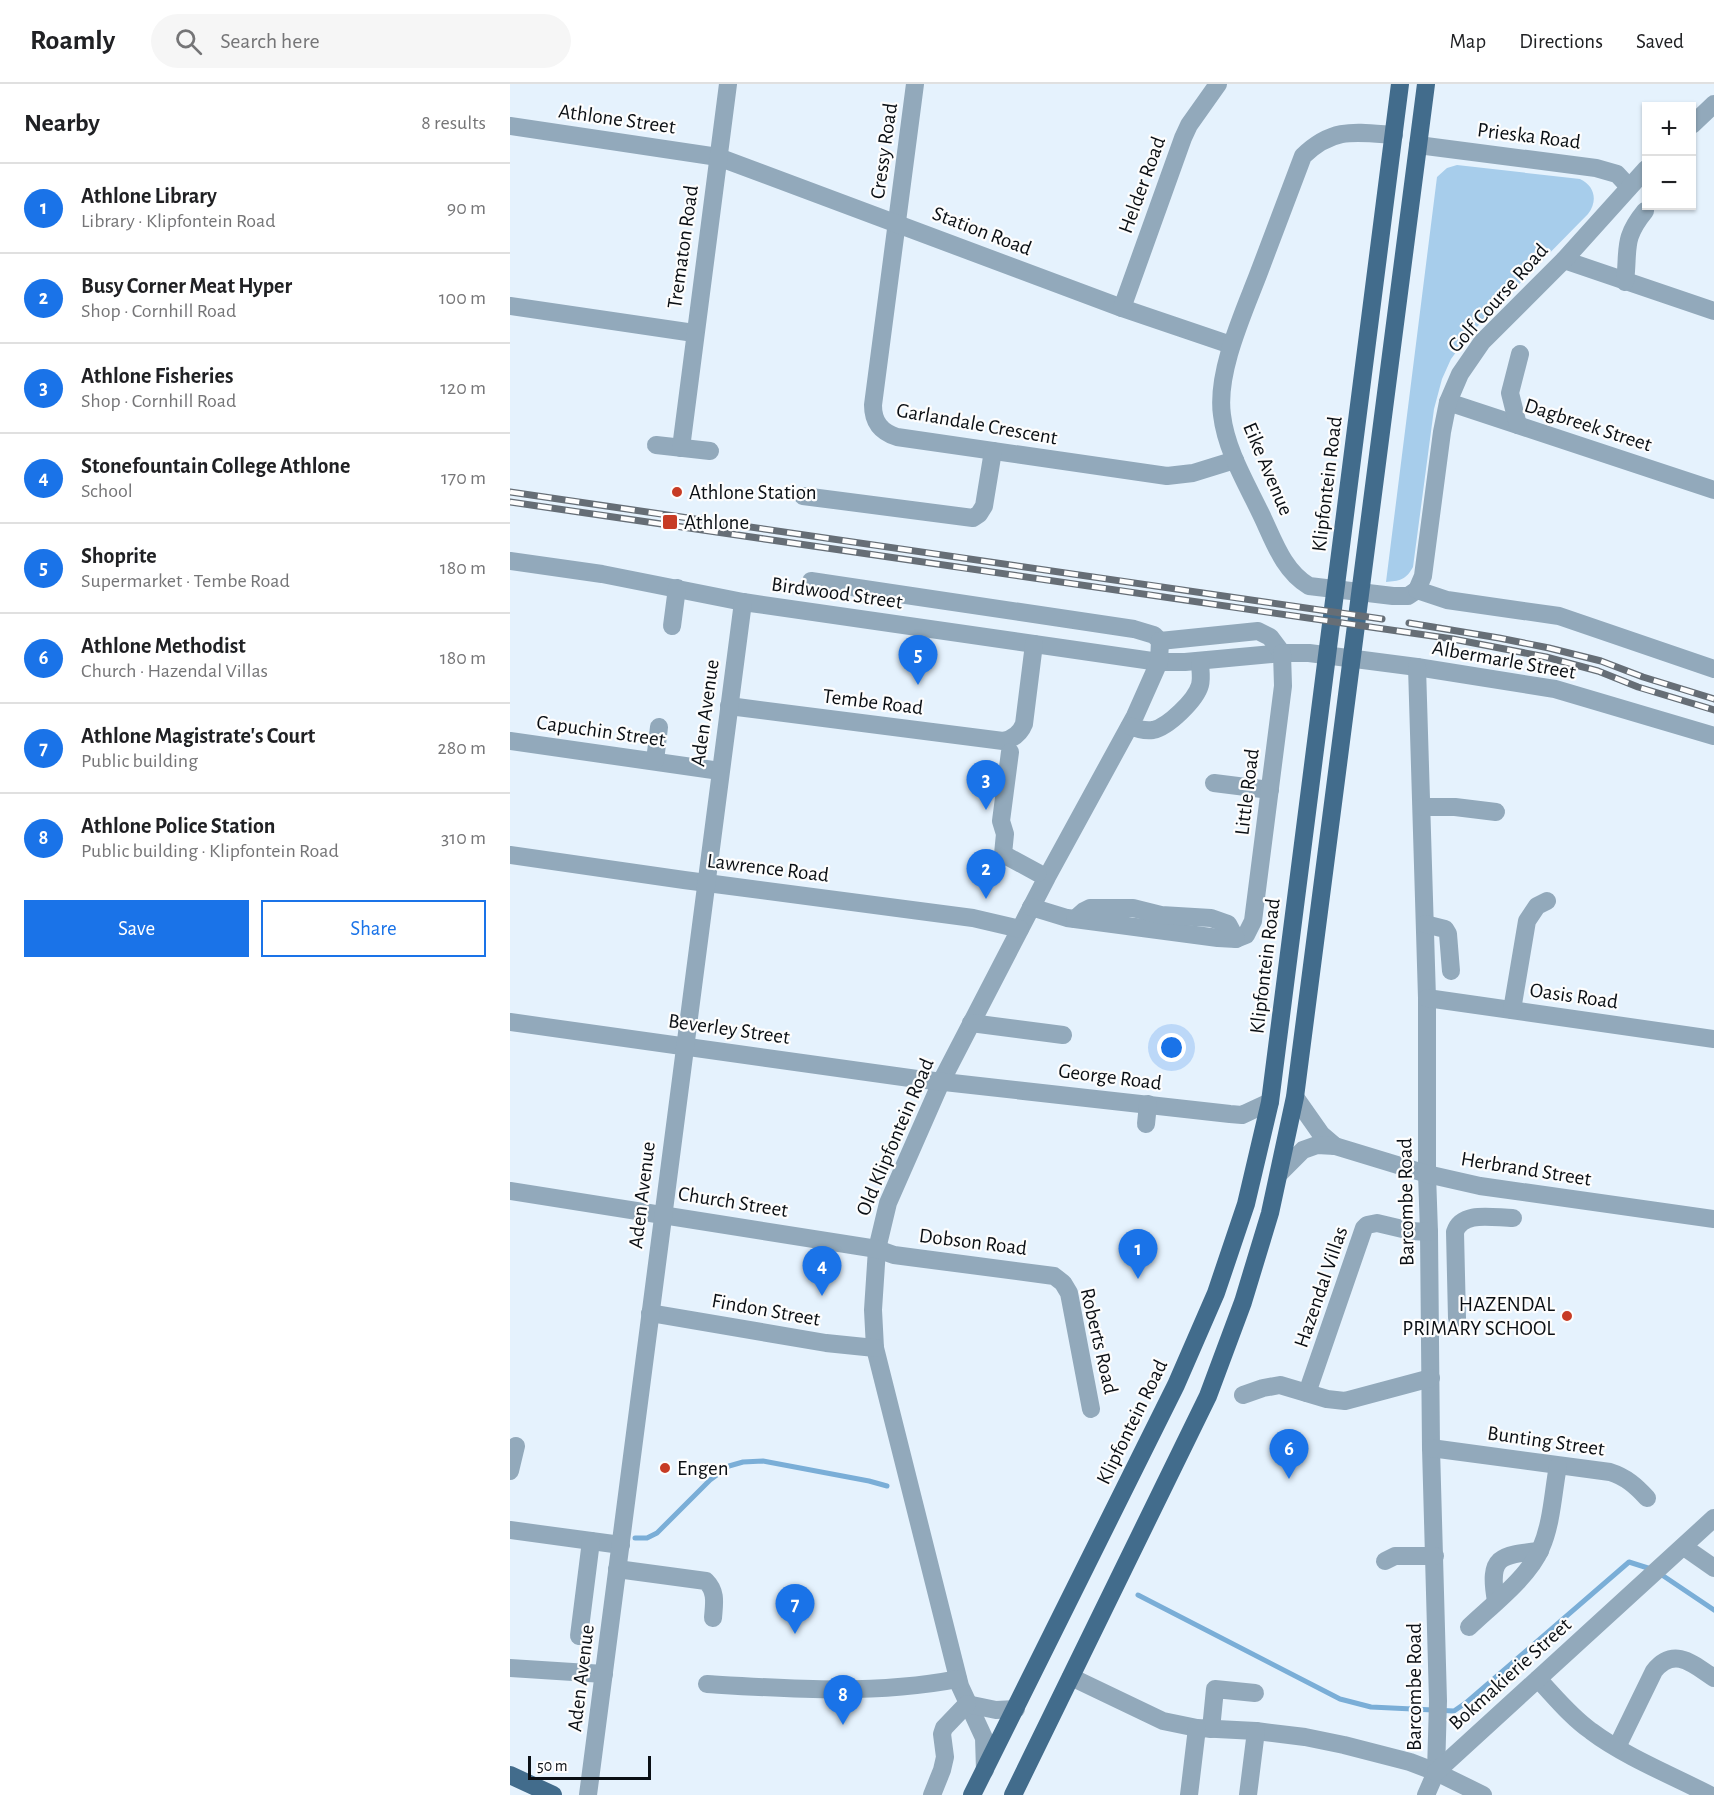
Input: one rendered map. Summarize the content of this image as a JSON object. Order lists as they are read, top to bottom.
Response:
{
  "streets": {
    "main road": ["Klipfontein Road"],
    "street": [
      "Athlone Street",
      "Prieska Road",
      "Cressy Road",
      "Helder Road",
      "Station Road",
      "Trematon Road",
      "Golf Course Road",
      "Garlandale Crescent",
      "Dagbreek Street",
      "Eike Avenue",
      "Birdwood Street",
      "Albermarle Street",
      "Tembe Road",
      "Aden Avenue",
      "Capuchin Street",
      "Little Road",
      "Lawrence Road",
      "Oasis Road",
      "Beverley Street",
      "George Road",
      "Old Klipfontein Road",
      "Herbrand Street",
      "Church Street",
      "Barcombe Road",
      "Dobson Road",
      "Hazendal Villas",
      "Findon Street",
      "Roberts Road",
      "Bunting Street",
      "Bokmakierie Street"
    ]
  },
  "crossings": [
    ["Athlone Street", "Station Road"],
    ["Athlone Street", "Trematon Road"],
    ["Prieska Road", "Golf Course Road"],
    ["Cressy Road", "Station Road"],
    ["Cressy Road", "Garlandale Crescent"],
    ["Helder Road", "Station Road"],
    ["Station Road", "Trematon Road"],
    ["Station Road", "Garlandale Crescent"],
    ["Station Road", "Eike Avenue"],
    ["Golf Course Road", "Dagbreek Street"],
    ["Golf Course Road", "Eike Avenue"],
    ["Garlandale Crescent", "Eike Avenue"],
    ["Eike Avenue", "Klipfontein Road"],
    ["Klipfontein Road", "George Road"],
    ["Klipfontein Road", "Old Klipfontein Road"],
    ["Birdwood Street", "Aden Avenue"],
    ["Birdwood Street", "Old Klipfontein Road"],
    ["Albermarle Street", "Little Road"],
    ["Albermarle Street", "Barcombe Road"],
    ["Tembe Road", "Aden Avenue"],
    ["Aden Avenue", "Capuchin Street"],
    ["Aden Avenue", "Lawrence Road"],
    ["Aden Avenue", "Beverley Street"],
    ["Aden Avenue", "Church Street"],
    ["Aden Avenue", "Findon Street"],
    ["Little Road", "Old Klipfontein Road"],
    ["Lawrence Road", "Old Klipfontein Road"],
    ["Oasis Road", "Barcombe Road"],
    ["Beverley Street", "George Road"],
    ["Beverley Street", "Old Klipfontein Road"],
    ["George Road", "Old Klipfontein Road"],
    ["Old Klipfontein Road", "Church Street"],
    ["Old Klipfontein Road", "Dobson Road"],
    ["Old Klipfontein Road", "Findon Street"],
    ["Herbrand Street", "Barcombe Road"],
    ["Church Street", "Dobson Road"],
    ["Barcombe Road", "Hazendal Villas"],
    ["Barcombe Road", "Bunting Street"],
    ["Barcombe Road", "Bokmakierie Street"],
    ["Dobson Road", "Roberts Road"]
  ],
  "places": {
    "other": ["Athlone Station", "HAZENDAL PRIMARY SCHOOL", "Engen"],
    "transit": ["Athlone"]
  },
  "scale_bar": "50 m",
  "page": {
    "header": "Roamly",
    "search": "Search here",
    "nav": ["Map", "Directions", "Saved"],
    "heading": ["Nearby", "8 results"],
    "map_buttons": ["+", "−"],
    "list": [
      {
        "mark": "1",
        "name": "Athlone Library",
        "note": "Library · Klipfontein Road",
        "value": "90 m"
      },
      {
        "mark": "2",
        "name": "Busy Corner Meat Hyper",
        "note": "Shop · Cornhill Road",
        "value": "100 m"
      },
      {
        "mark": "3",
        "name": "Athlone Fisheries",
        "note": "Shop · Cornhill Road",
        "value": "120 m"
      },
      {
        "mark": "4",
        "name": "Stonefountain College Athlone",
        "note": "School",
        "value": "170 m"
      },
      {
        "mark": "5",
        "name": "Shoprite",
        "note": "Supermarket · Tembe Road",
        "value": "180 m"
      },
      {
        "mark": "6",
        "name": "Athlone Methodist",
        "note": "Church · Hazendal Villas",
        "value": "180 m"
      },
      {
        "mark": "7",
        "name": "Athlone Magistrate's Court",
        "note": "Public building",
        "value": "280 m"
      },
      {
        "mark": "8",
        "name": "Athlone Police Station",
        "note": "Public building · Klipfontein Road",
        "value": "310 m"
      }
    ],
    "pins": [
      "5",
      "3",
      "2",
      "1",
      "4",
      "6",
      "7",
      "8"
    ],
    "buttons": ["Save", "Share"],
    "scale": "50 m"
  }
}
